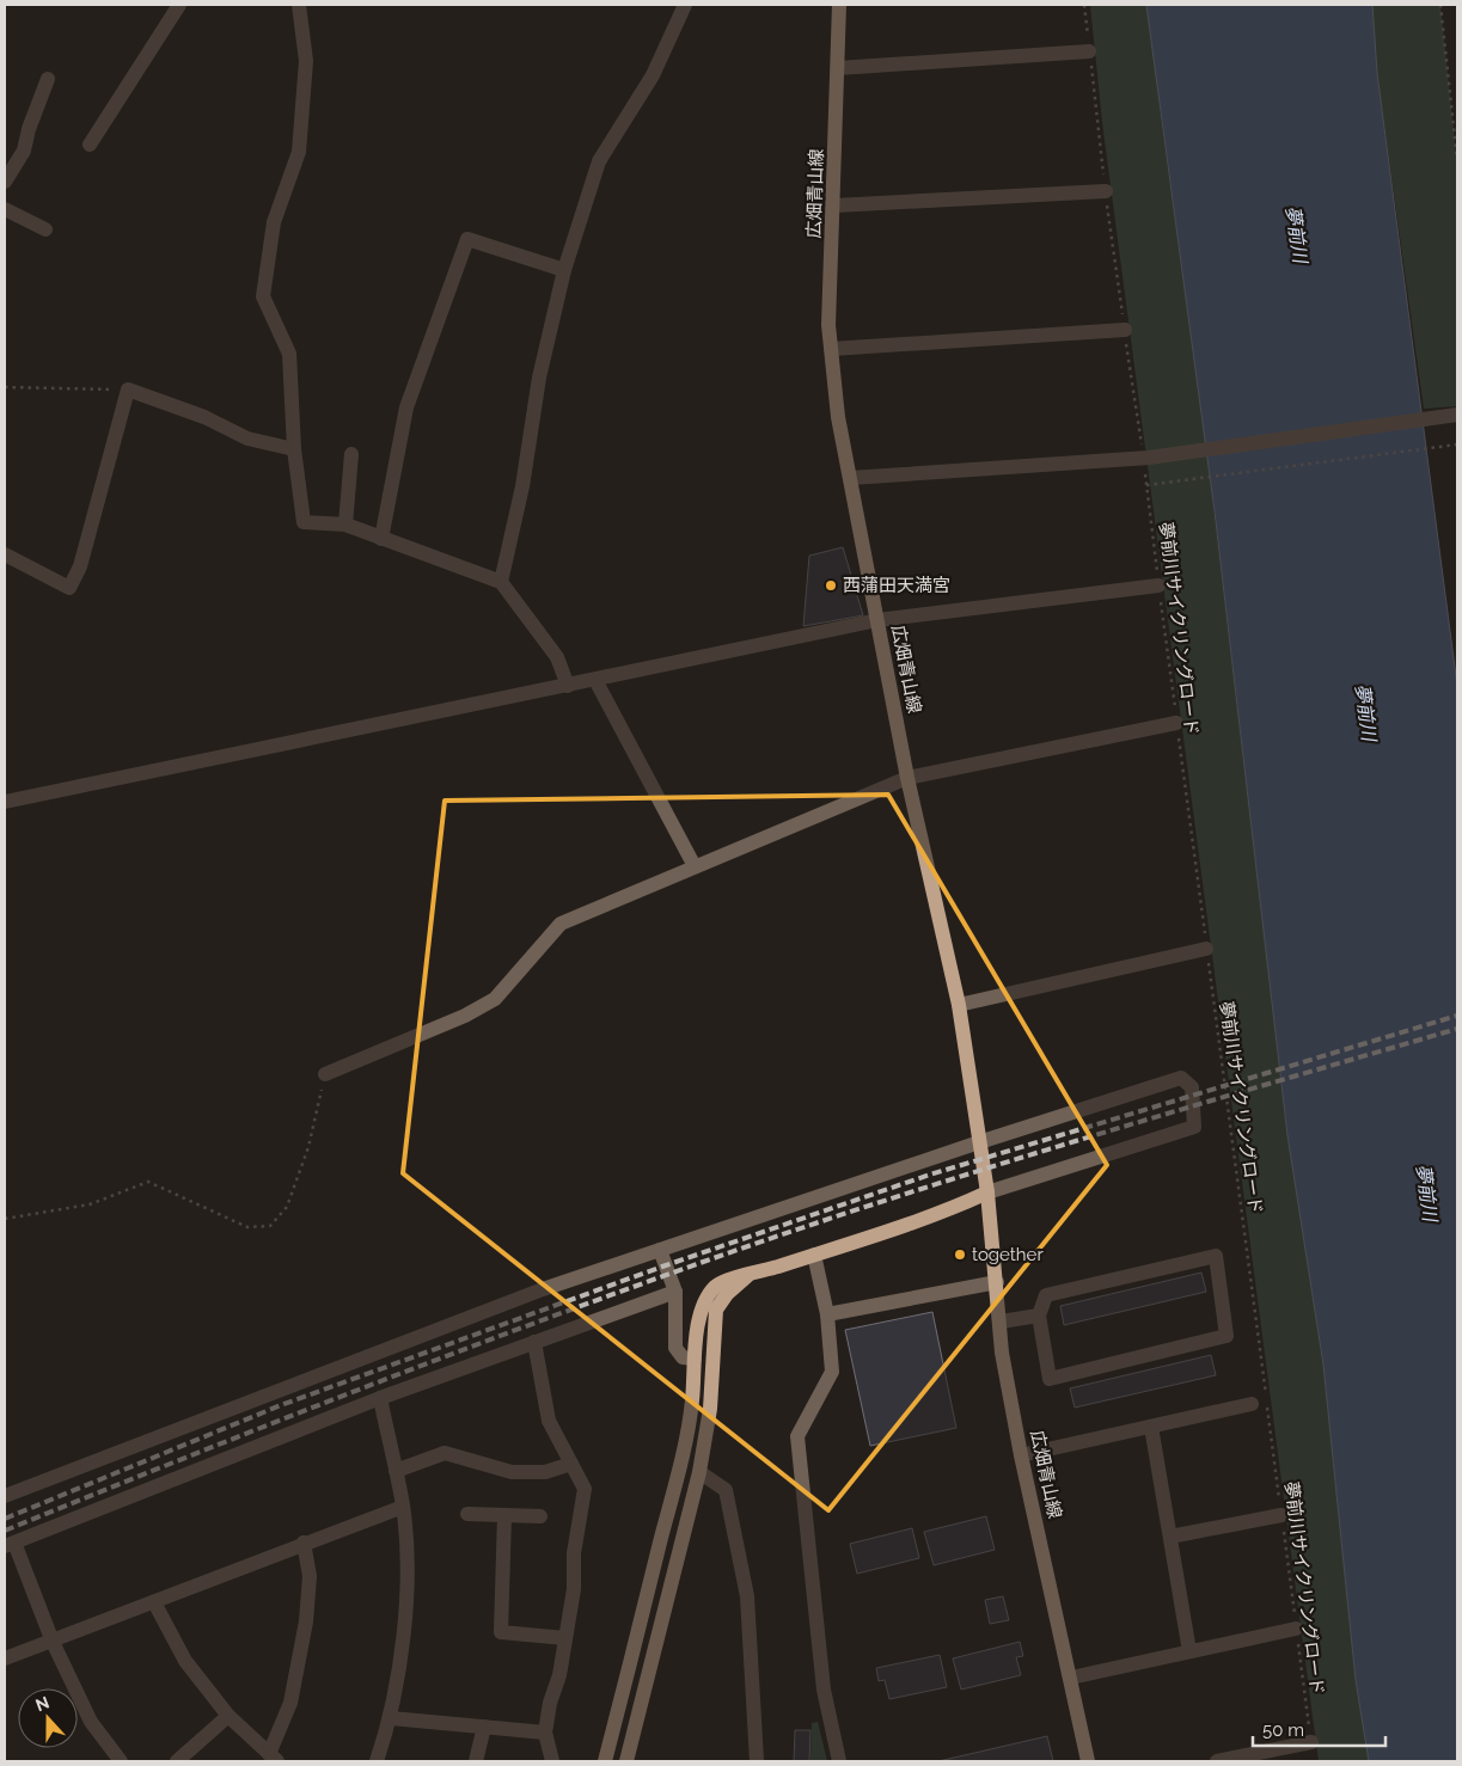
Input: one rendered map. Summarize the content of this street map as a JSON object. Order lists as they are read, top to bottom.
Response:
{
  "streets": {
    "main road": ["広畑青山線"],
    "path": ["夢前川サイクリングロード"]
  },
  "water": ["夢前川"],
  "places": ["西蒲田天満宮", "together"],
  "scale_bar": "50 m",
  "north": "top"
}
